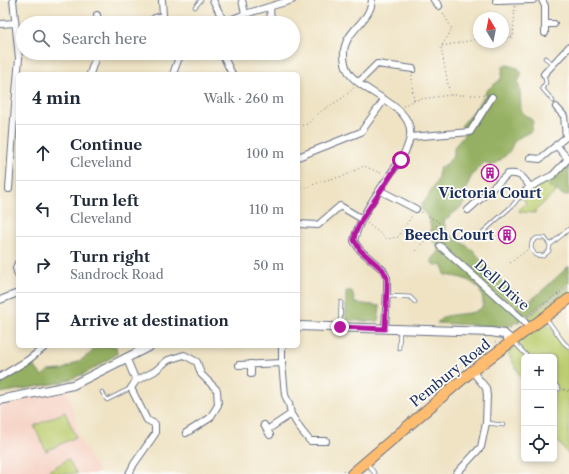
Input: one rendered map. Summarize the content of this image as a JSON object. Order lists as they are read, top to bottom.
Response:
{
  "streets": {
    "main road": ["Pembury Road"],
    "street": ["Dell Drive"]
  },
  "crossings": [
    ["Dell Drive", "Pembury Road"]
  ],
  "places": {
    "building": ["Victoria Court", "Beech Court"]
  },
  "north": "top",
  "page": {
    "search": "Search here",
    "heading": ["4 min", "Walk · 260 m"],
    "list": [
      ["Continue", "Cleveland", "100 m"],
      ["Turn left", "Cleveland", "110 m"],
      ["Turn right", "Sandrock Road", "50 m"],
      "Arrive at destination"
    ],
    "map_buttons": ["+", "−"]
  }
}
